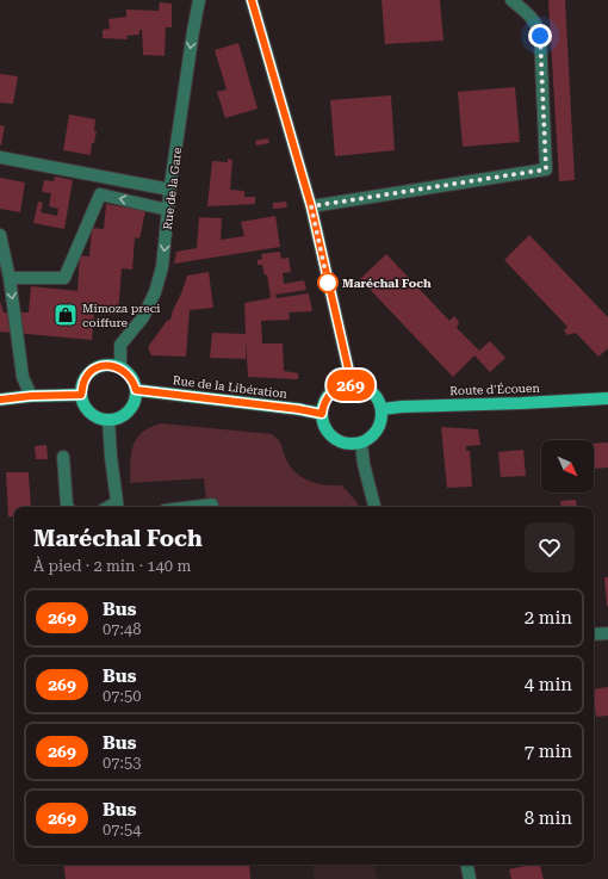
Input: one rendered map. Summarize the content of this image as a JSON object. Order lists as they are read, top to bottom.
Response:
{
  "streets": {
    "main road": ["Rue de la Libération", "Route d'Écouen"],
    "street": ["Rue de la Gare"]
  },
  "crossings": [
    ["Rue de la Gare", "Rue de la Libération"],
    ["Rue de la Libération", "Route d'Écouen"]
  ],
  "one_way": ["Rue de la Gare"],
  "places": {
    "other": ["Maréchal Foch"],
    "shop": ["Mimoza preci coiffure"]
  },
  "lines": ["bus line 269"],
  "north": "bottom right",
  "page": {
    "on_map": "269",
    "heading": ["Maréchal Foch", "À pied · 2 min · 140 m"],
    "list": [
      {
        "mark": "269",
        "name": "Bus",
        "note": "07:48",
        "value": "2 min"
      },
      {
        "mark": "269",
        "name": "Bus",
        "note": "07:50",
        "value": "4 min"
      },
      {
        "mark": "269",
        "name": "Bus",
        "note": "07:53",
        "value": "7 min"
      },
      {
        "mark": "269",
        "name": "Bus",
        "note": "07:54",
        "value": "8 min"
      }
    ]
  }
}
